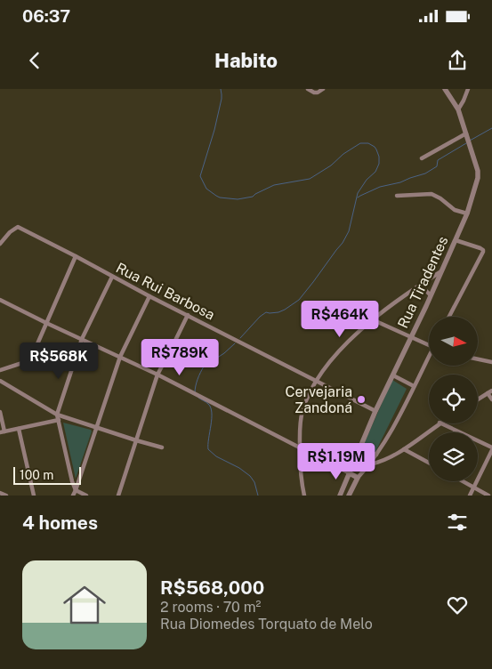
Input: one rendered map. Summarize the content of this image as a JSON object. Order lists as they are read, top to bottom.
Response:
{
  "streets": {
    "street": ["Rua Tiradentes", "Rua Rui Barbosa"]
  },
  "crossings": [
    ["Rua Tiradentes", "Rua Rui Barbosa"]
  ],
  "places": ["Cervejaria Zandoná"],
  "scale_bar": "100 m",
  "north": "right",
  "page": {
    "status": "06:37",
    "header": "Habito",
    "price": [
      "R$464K",
      "R$789K",
      "R$568K",
      "R$1.19M"
    ],
    "scale": "100 m",
    "heading": "4 homes",
    "list": [
      {
        "name": "R$568,000",
        "note": "2 rooms · 70 m² · Rua Diomedes Torquato de Melo"
      }
    ]
  }
}
